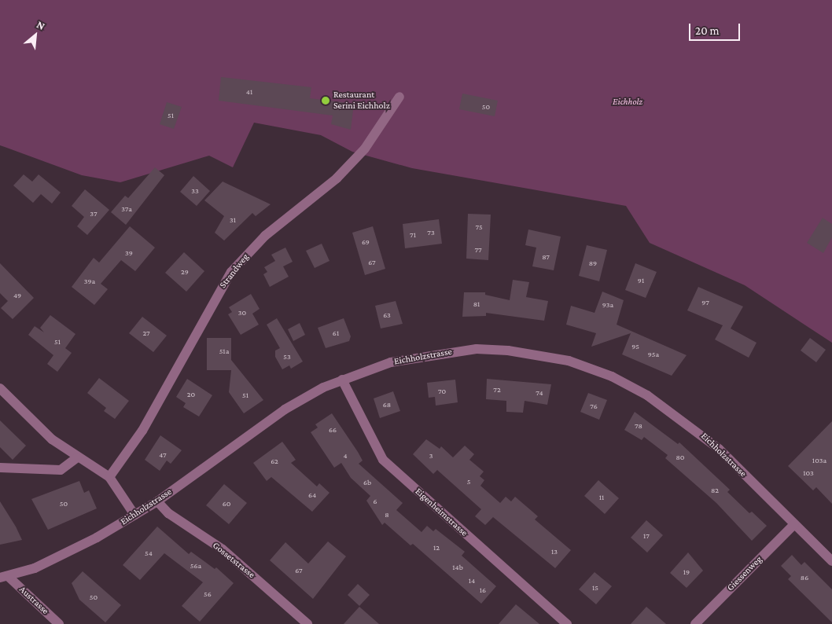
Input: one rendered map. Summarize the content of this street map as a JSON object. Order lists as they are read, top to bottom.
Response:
{
  "streets": {
    "street": [
      "Strandweg",
      "Eichholzstrasse",
      "Eigenheimstrasse",
      "Gossetstrasse",
      "Giessenweg",
      "Austrasse"
    ]
  },
  "crossings": [
    ["Eichholzstrasse", "Eigenheimstrasse"],
    ["Eichholzstrasse", "Gossetstrasse"],
    ["Eichholzstrasse", "Giessenweg"],
    ["Eichholzstrasse", "Austrasse"]
  ],
  "parks": ["Eichholz"],
  "places": ["Restaurant Serini Eichholz"],
  "house_numbers": [
    "41",
    "50",
    "51",
    "33",
    "37a",
    "37",
    "31",
    "75",
    "73",
    "71",
    "69",
    "77",
    "39",
    "87",
    "67",
    "89",
    "29",
    "91",
    "39a",
    "49",
    "97",
    "81",
    "93a",
    "30",
    "63",
    "27",
    "61",
    "51",
    "95",
    "51a",
    "95a",
    "53",
    "72",
    "70",
    "74",
    "20",
    "51",
    "68",
    "76",
    "78",
    "66",
    "47",
    "4",
    "3",
    "80",
    "103a",
    "62",
    "103",
    "5",
    "6b",
    "82",
    "64",
    "11",
    "6",
    "50",
    "60",
    "8",
    "17",
    "12",
    "13",
    "54",
    "56a",
    "14b",
    "67",
    "19",
    "86",
    "14",
    "15",
    "16",
    "56",
    "50"
  ],
  "scale_bar": "20 m",
  "north": "top right"
}
